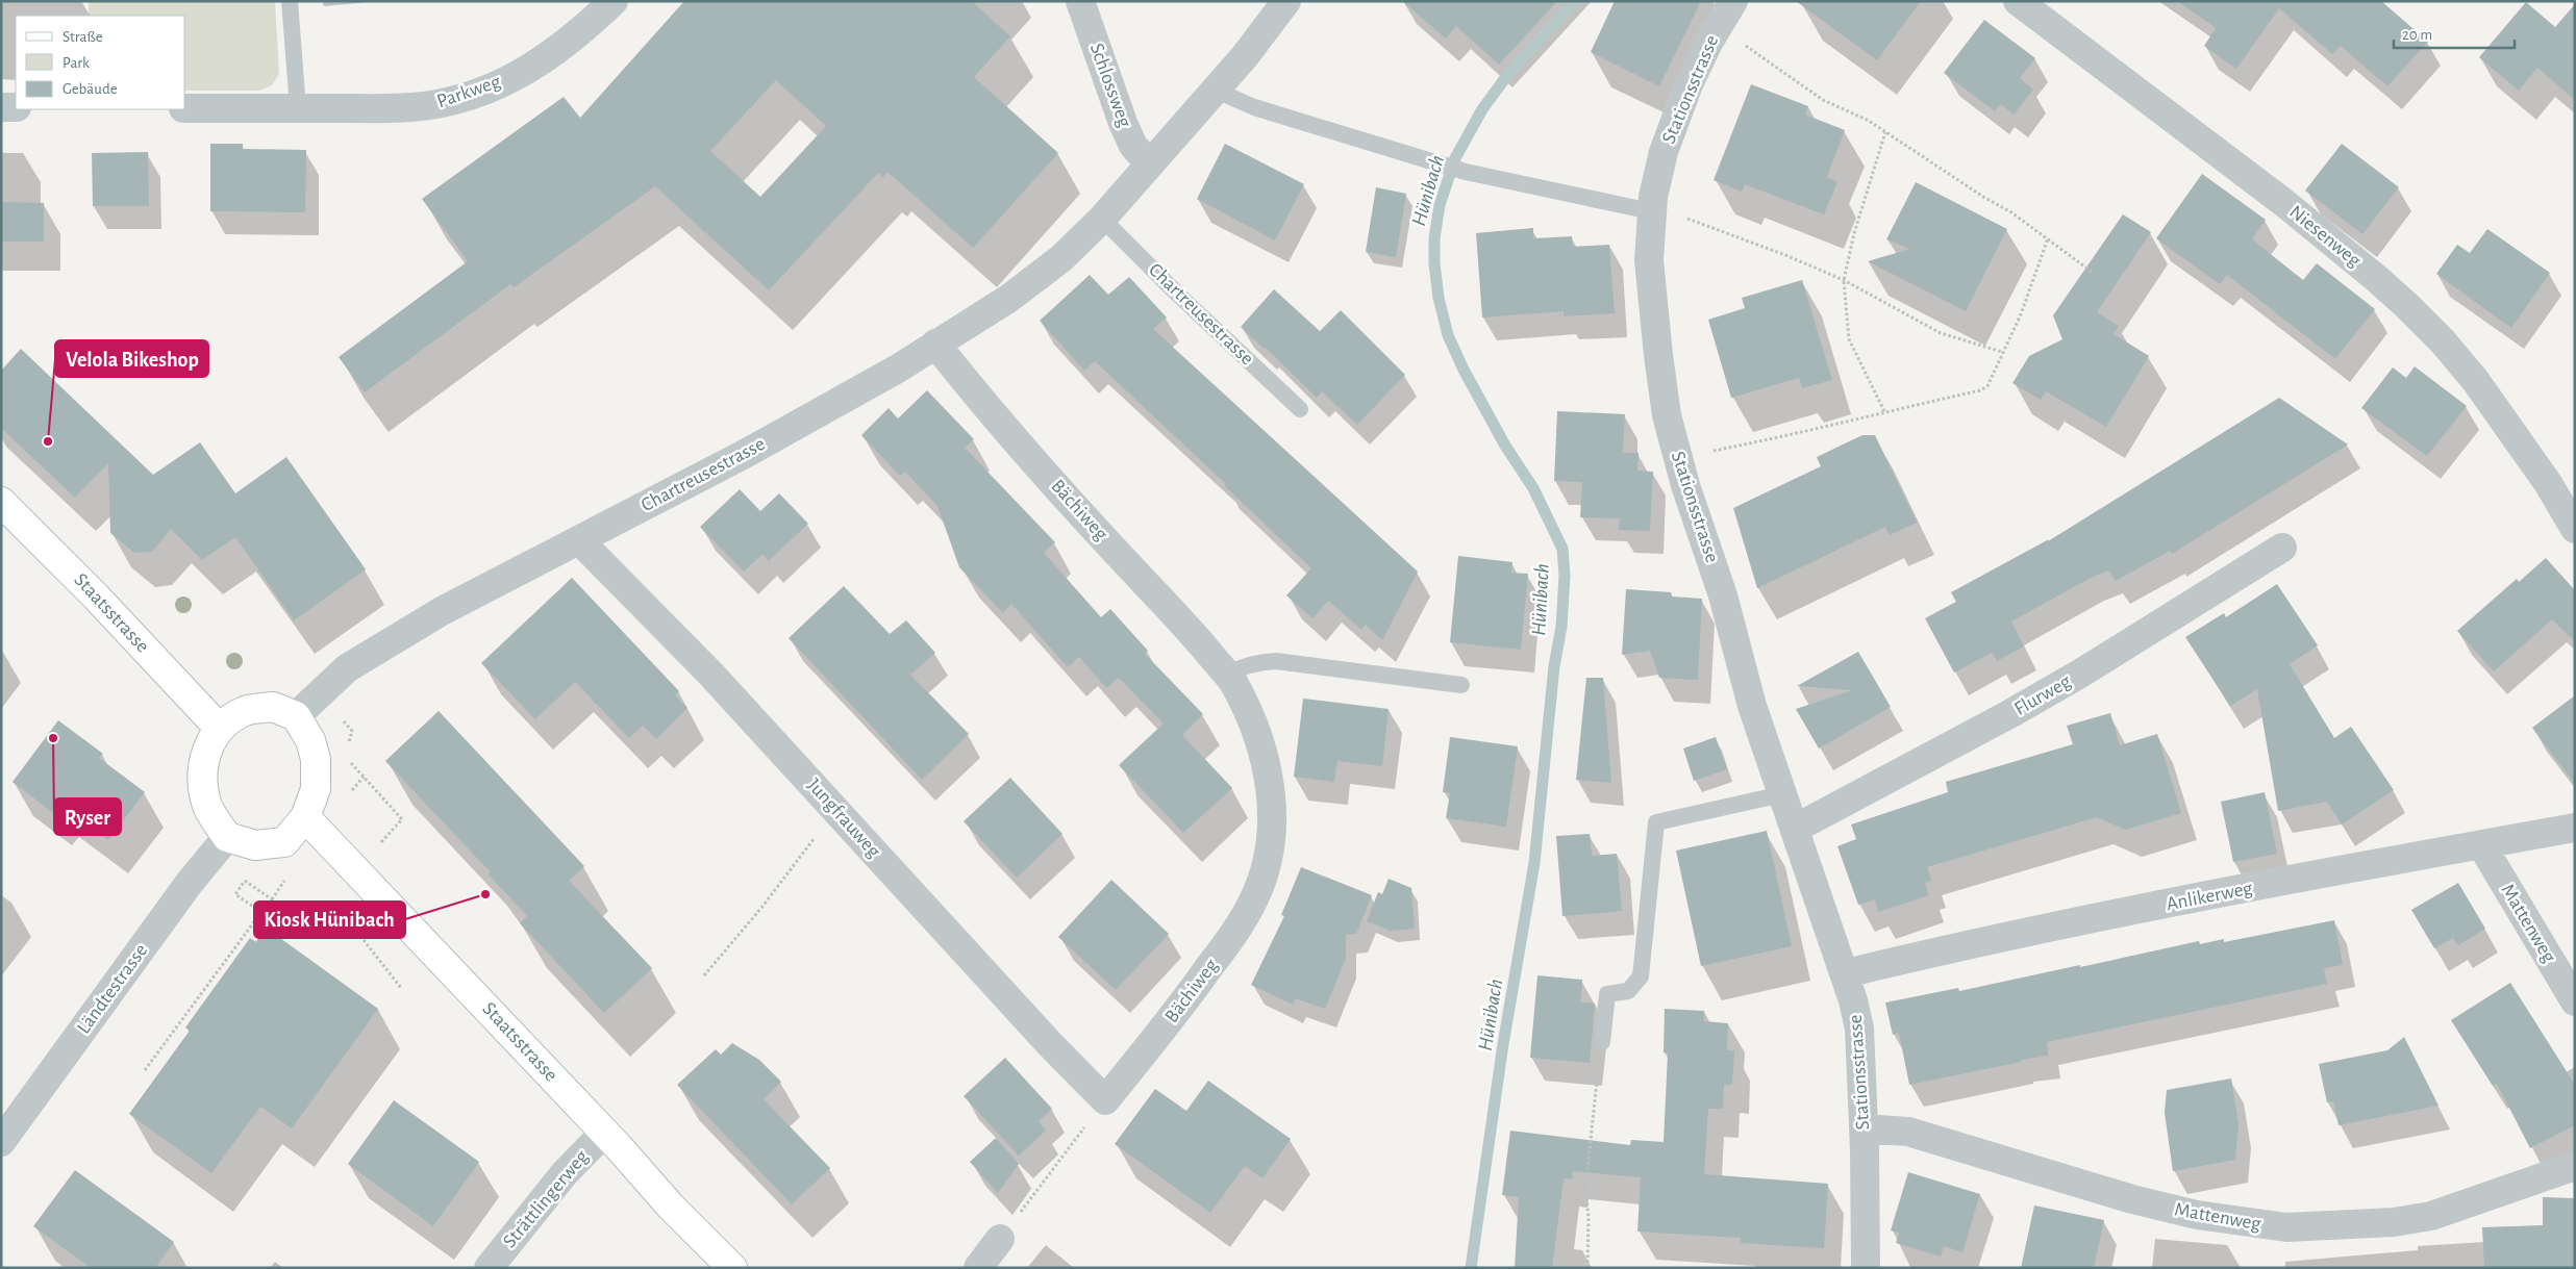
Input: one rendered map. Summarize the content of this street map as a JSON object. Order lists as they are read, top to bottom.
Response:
{
  "streets": {
    "main road": ["Staatsstrasse"],
    "street": [
      "Schlossweg",
      "Stationsstrasse",
      "Parkweg",
      "Niesenweg",
      "Chartreusestrasse",
      "Bächiweg",
      "Flurweg",
      "Jungfrauweg",
      "Anlikerweg",
      "Mattenweg",
      "Ländtestrasse",
      "Strättlingerweg"
    ]
  },
  "crossings": [
    ["Schlossweg", "Chartreusestrasse"],
    ["Stationsstrasse", "Flurweg"],
    ["Stationsstrasse", "Anlikerweg"],
    ["Stationsstrasse", "Mattenweg"],
    ["Chartreusestrasse", "Bächiweg"],
    ["Chartreusestrasse", "Staatsstrasse"],
    ["Chartreusestrasse", "Jungfrauweg"],
    ["Chartreusestrasse", "Ländtestrasse"],
    ["Bächiweg", "Jungfrauweg"],
    ["Staatsstrasse", "Ländtestrasse"],
    ["Staatsstrasse", "Strättlingerweg"],
    ["Anlikerweg", "Mattenweg"]
  ],
  "water": ["Hünibach"],
  "places": ["Velola Bikeshop", "Ryser", "Kiosk Hünibach"],
  "legend": ["Straße", "Park", "Gebäude"],
  "scale_bar": "20 m"
}
